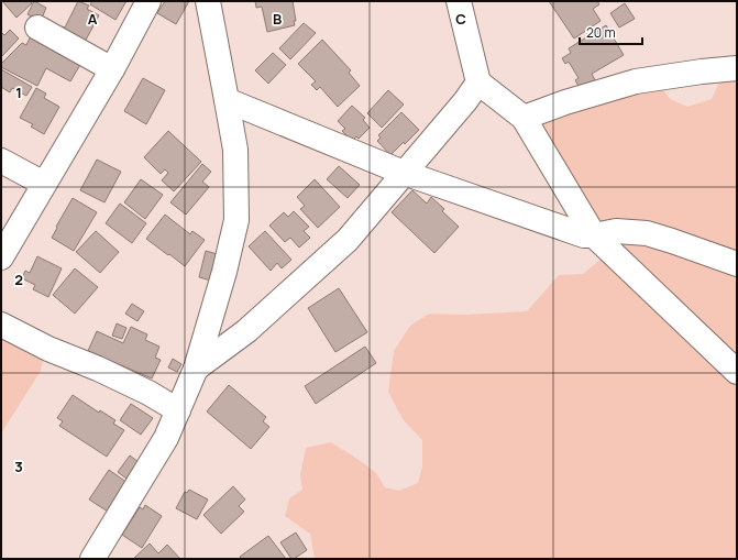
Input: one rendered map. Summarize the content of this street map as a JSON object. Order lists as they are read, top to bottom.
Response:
{
  "scale_bar": "20 m",
  "grid": {
    "columns": ["A", "B", "C"],
    "rows": ["1", "2", "3"]
  }
}
